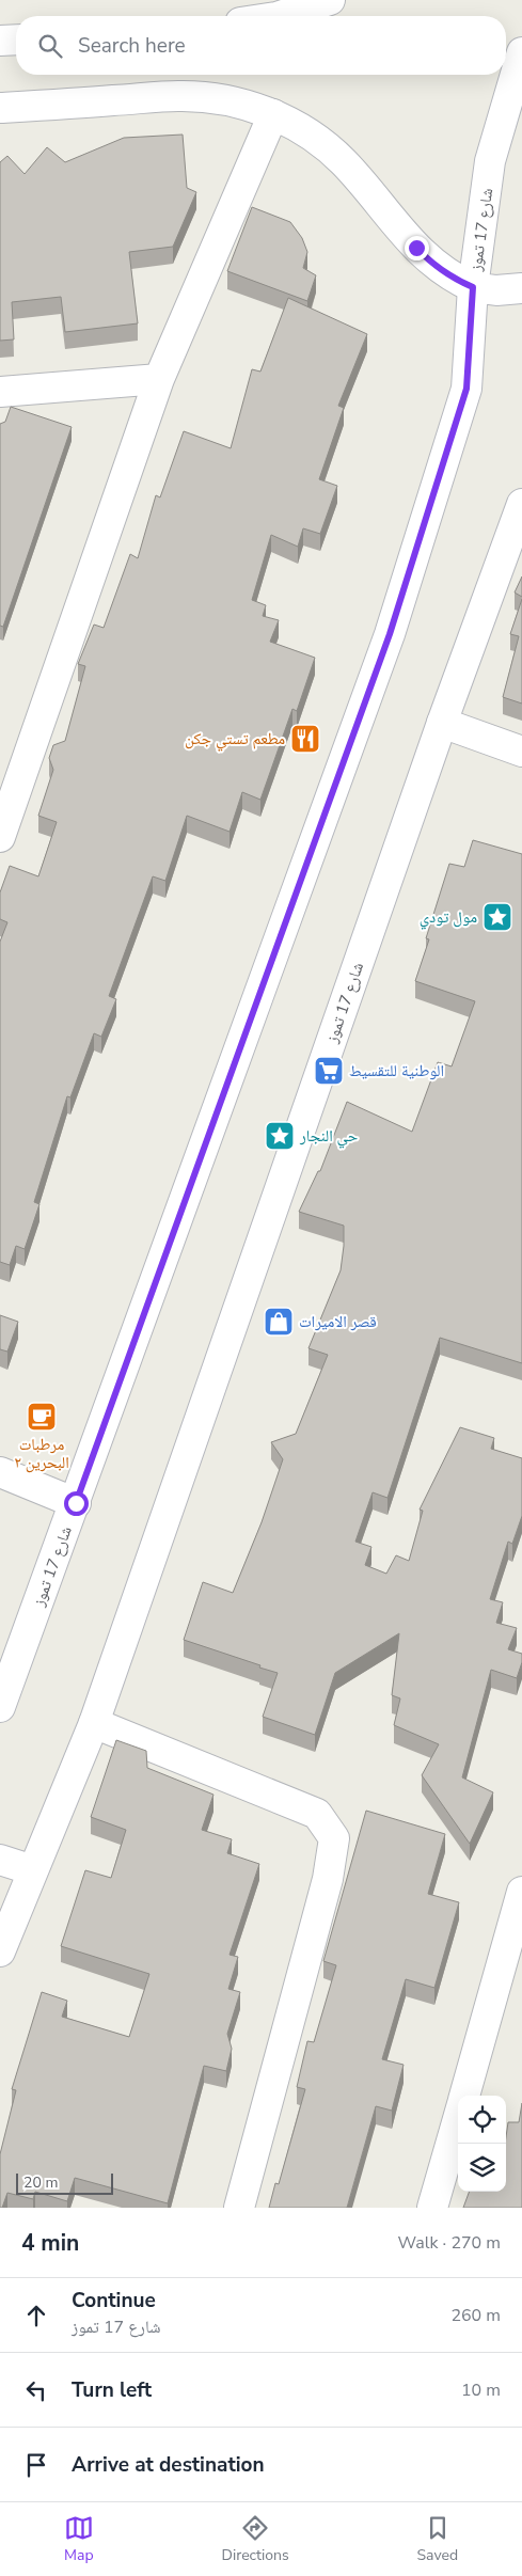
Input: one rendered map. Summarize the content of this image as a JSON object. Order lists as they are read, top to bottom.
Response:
{
  "streets": {
    "main road": ["شارع 17 تموز"]
  },
  "places": {
    "restaurant": ["مطعم تستي جكن"],
    "place": ["مول تودي", "حي النجار"],
    "supermarket": ["الوطنية للتقسيط"],
    "shop": ["قصر الاميرات"],
    "cafe": ["مرطبات البحرين ٢"]
  },
  "scale_bar": "20 m",
  "page": {
    "search": "Search here",
    "scale": "20 m",
    "heading": ["4 min", "Walk · 270 m"],
    "list": [
      ["Continue", "شارع 17 تموز", "260 m"],
      ["Turn left", "10 m"],
      "Arrive at destination"
    ],
    "nav": ["Map", "Directions", "Saved"]
  }
}
